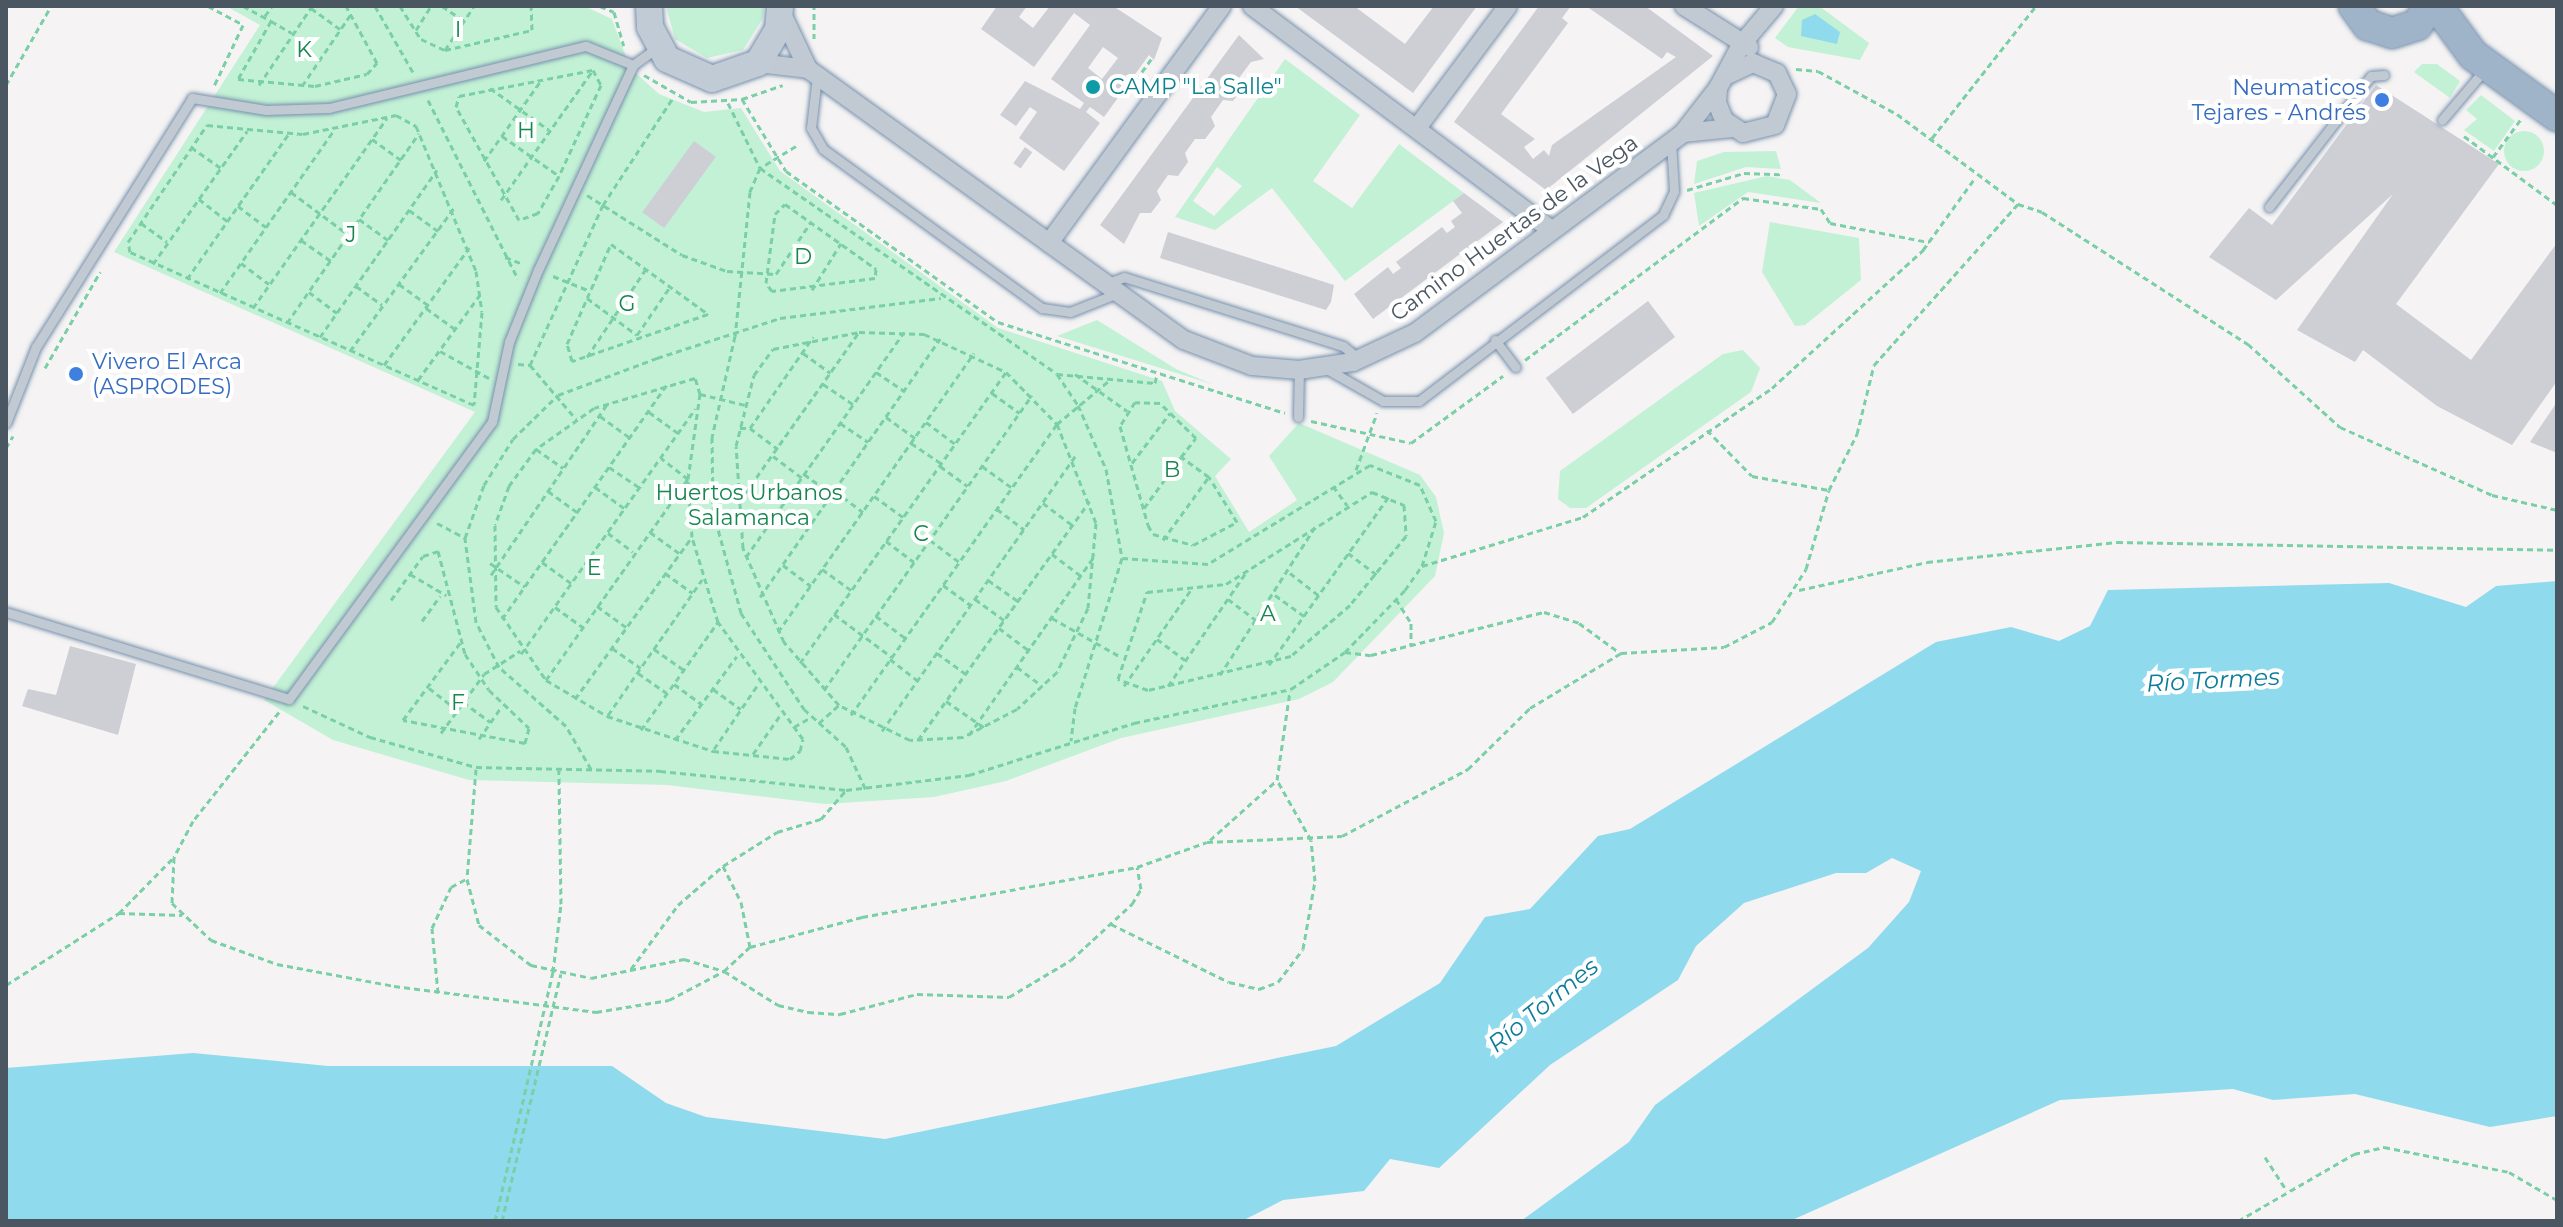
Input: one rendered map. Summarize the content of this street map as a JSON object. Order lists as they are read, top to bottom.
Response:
{
  "streets": {
    "street": ["Camino Huertas de la Vega"]
  },
  "water": ["Río Tormes"],
  "parks": [
    "I",
    "K",
    "H",
    "J",
    "D",
    "G",
    "B",
    "Huertos Urbanos Salamanca",
    "C",
    "E",
    "A",
    "F"
  ],
  "places": ["CAMP \"La Salle\"", "Neumaticos Tejares - Andrés", "Vivero El Arca (ASPRODES)"]
}
